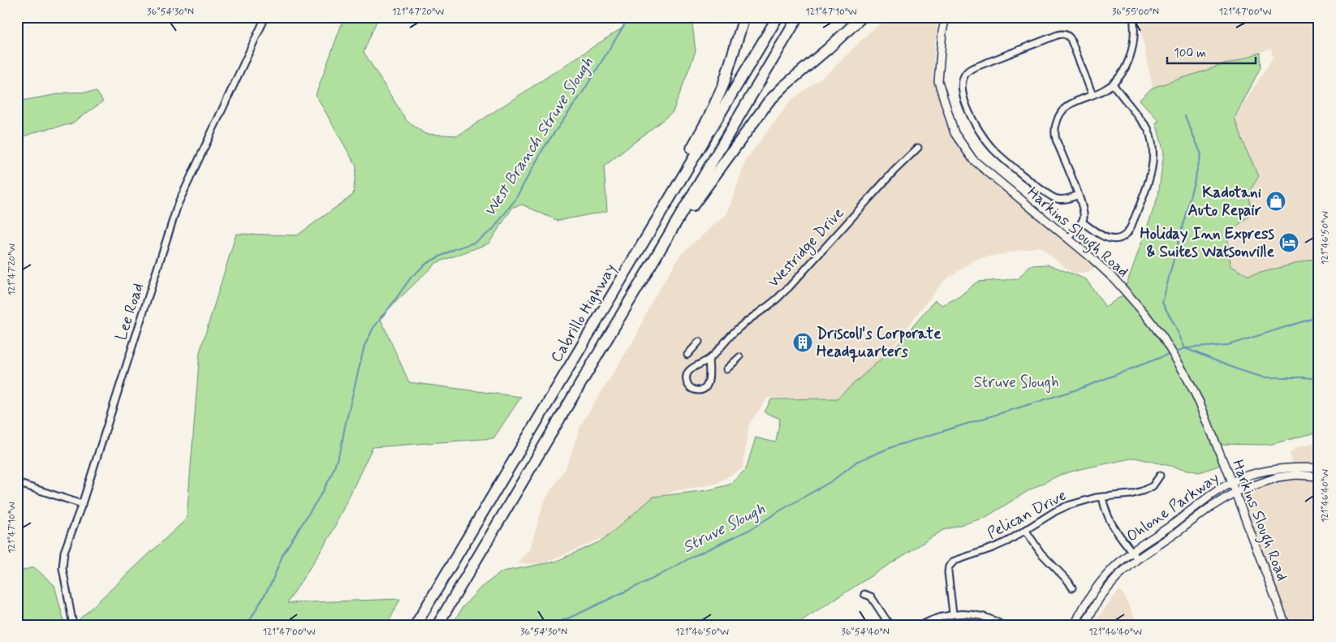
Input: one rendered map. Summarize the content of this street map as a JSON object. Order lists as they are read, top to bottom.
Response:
{
  "streets": {
    "highway": ["Cabrillo Highway"],
    "main road": ["Harkins Slough Road", "Ohlone Parkway"],
    "street": ["Westridge Drive", "Lee Road", "Pelican Drive"]
  },
  "crossings": [
    ["Harkins Slough Road", "Ohlone Parkway"]
  ],
  "water": ["West Branch Struve Slough", "Struve Slough"],
  "parks": ["Struve Slough"],
  "places": {
    "shop": ["Kadotani Auto Repair"],
    "hotel": ["Holiday Inn Express & Suites Watsonville"],
    "building": ["Driscoll's Corporate Headquarters"]
  },
  "scale_bar": "100 m",
  "coordinates": [
    "36°54'30\"N",
    "121°47'20\"W",
    "121°47'10\"W",
    "36°55'00\"N",
    "121°47'00\"W",
    "121°46'50\"W",
    "121°46'40\"W",
    "36°54'40\"N"
  ]
}
